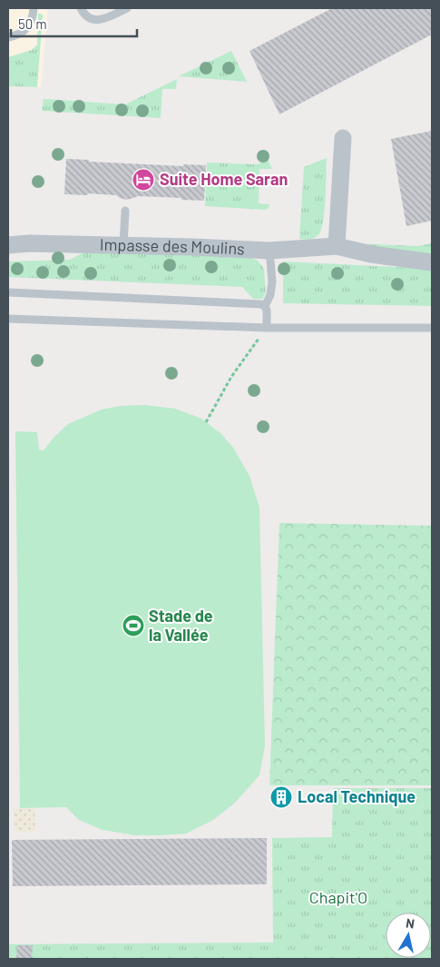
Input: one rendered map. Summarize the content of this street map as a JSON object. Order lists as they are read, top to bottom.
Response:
{
  "streets": {
    "street": ["Impasse des Moulins"]
  },
  "parks": ["Chapit'O"],
  "places": {
    "hotel": ["Suite Home Saran"],
    "sports": ["Stade de la Vallée"],
    "building": ["Local Technique"]
  },
  "scale_bar": "50 m",
  "north": "top"
}
